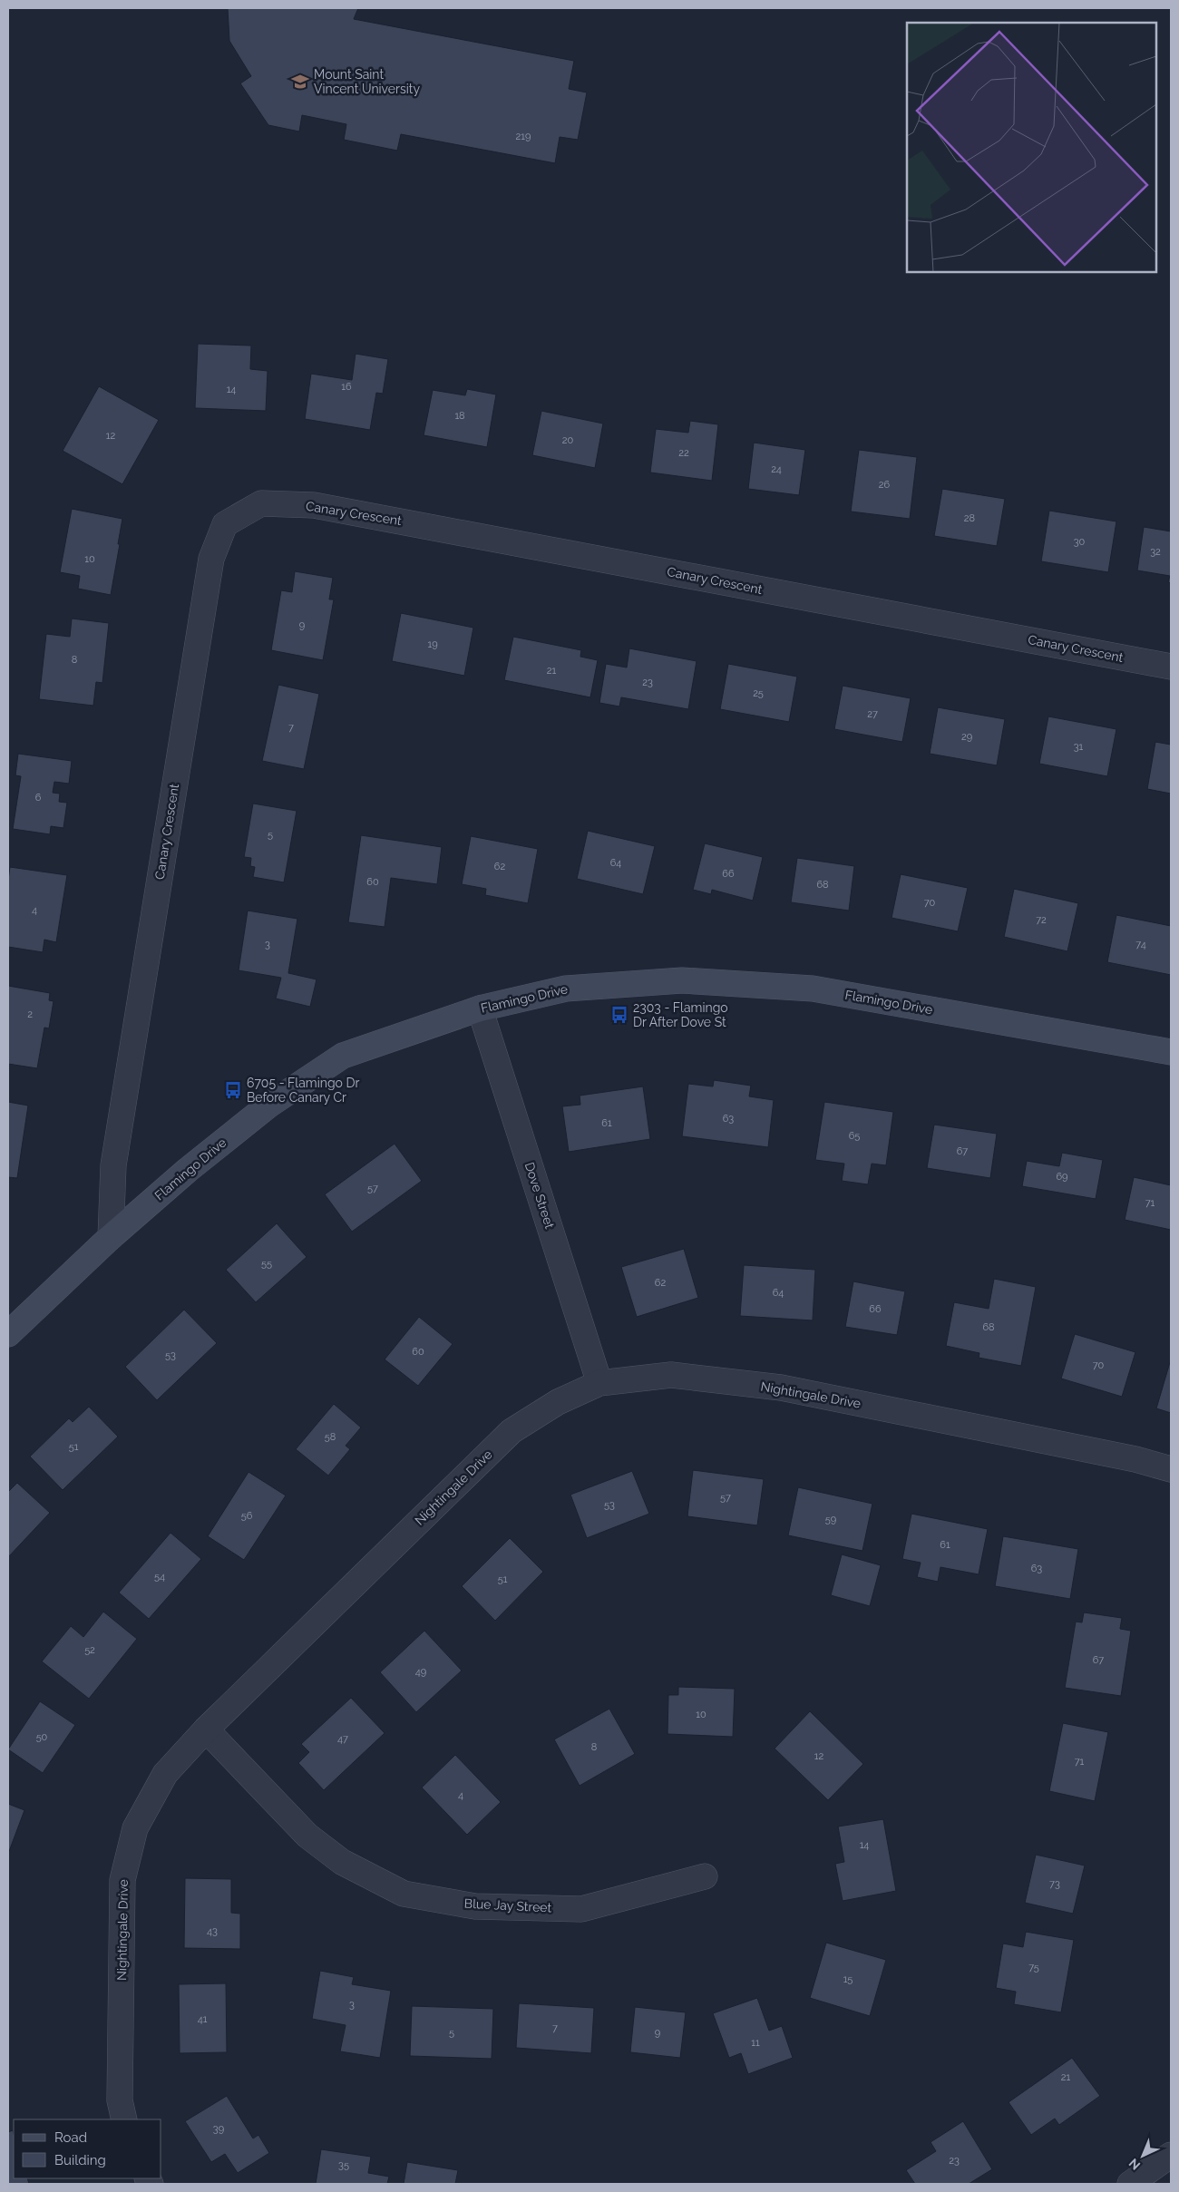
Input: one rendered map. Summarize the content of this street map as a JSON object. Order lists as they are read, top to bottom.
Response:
{
  "streets": {
    "street": [
      "Canary Crescent",
      "Flamingo Drive",
      "Dove Street",
      "Nightingale Drive",
      "Blue Jay Street"
    ]
  },
  "crossings": [
    ["Canary Crescent", "Flamingo Drive"],
    ["Flamingo Drive", "Dove Street"],
    ["Dove Street", "Nightingale Drive"],
    ["Nightingale Drive", "Blue Jay Street"]
  ],
  "places": {
    "school or university": ["Mount Saint Vincent University"],
    "bus stop": ["2303 - Flamingo Dr After Dove St", "6705 - Flamingo Dr Before Canary Cr"]
  },
  "house_numbers": [
    "219",
    "16",
    "14",
    "18",
    "12",
    "20",
    "22",
    "24",
    "26",
    "28",
    "30",
    "32",
    "10",
    "9",
    "19",
    "8",
    "21",
    "23",
    "25",
    "27",
    "7",
    "29",
    "31",
    "6",
    "5",
    "64",
    "62",
    "66",
    "60",
    "68",
    "70",
    "4",
    "72",
    "3",
    "74",
    "2",
    "63",
    "61",
    "65",
    "67",
    "69",
    "57",
    "71",
    "55",
    "62",
    "64",
    "66",
    "68",
    "60",
    "53",
    "70",
    "58",
    "51",
    "57",
    "53",
    "56",
    "59",
    "61",
    "63",
    "54",
    "51",
    "52",
    "67",
    "49",
    "10",
    "50",
    "47",
    "8",
    "12",
    "71",
    "4",
    "14",
    "73",
    "43",
    "75",
    "15",
    "3",
    "41",
    "7",
    "5",
    "9",
    "11",
    "21",
    "39",
    "23",
    "35"
  ],
  "legend": ["Road", "Building"],
  "north": "bottom left"
}
